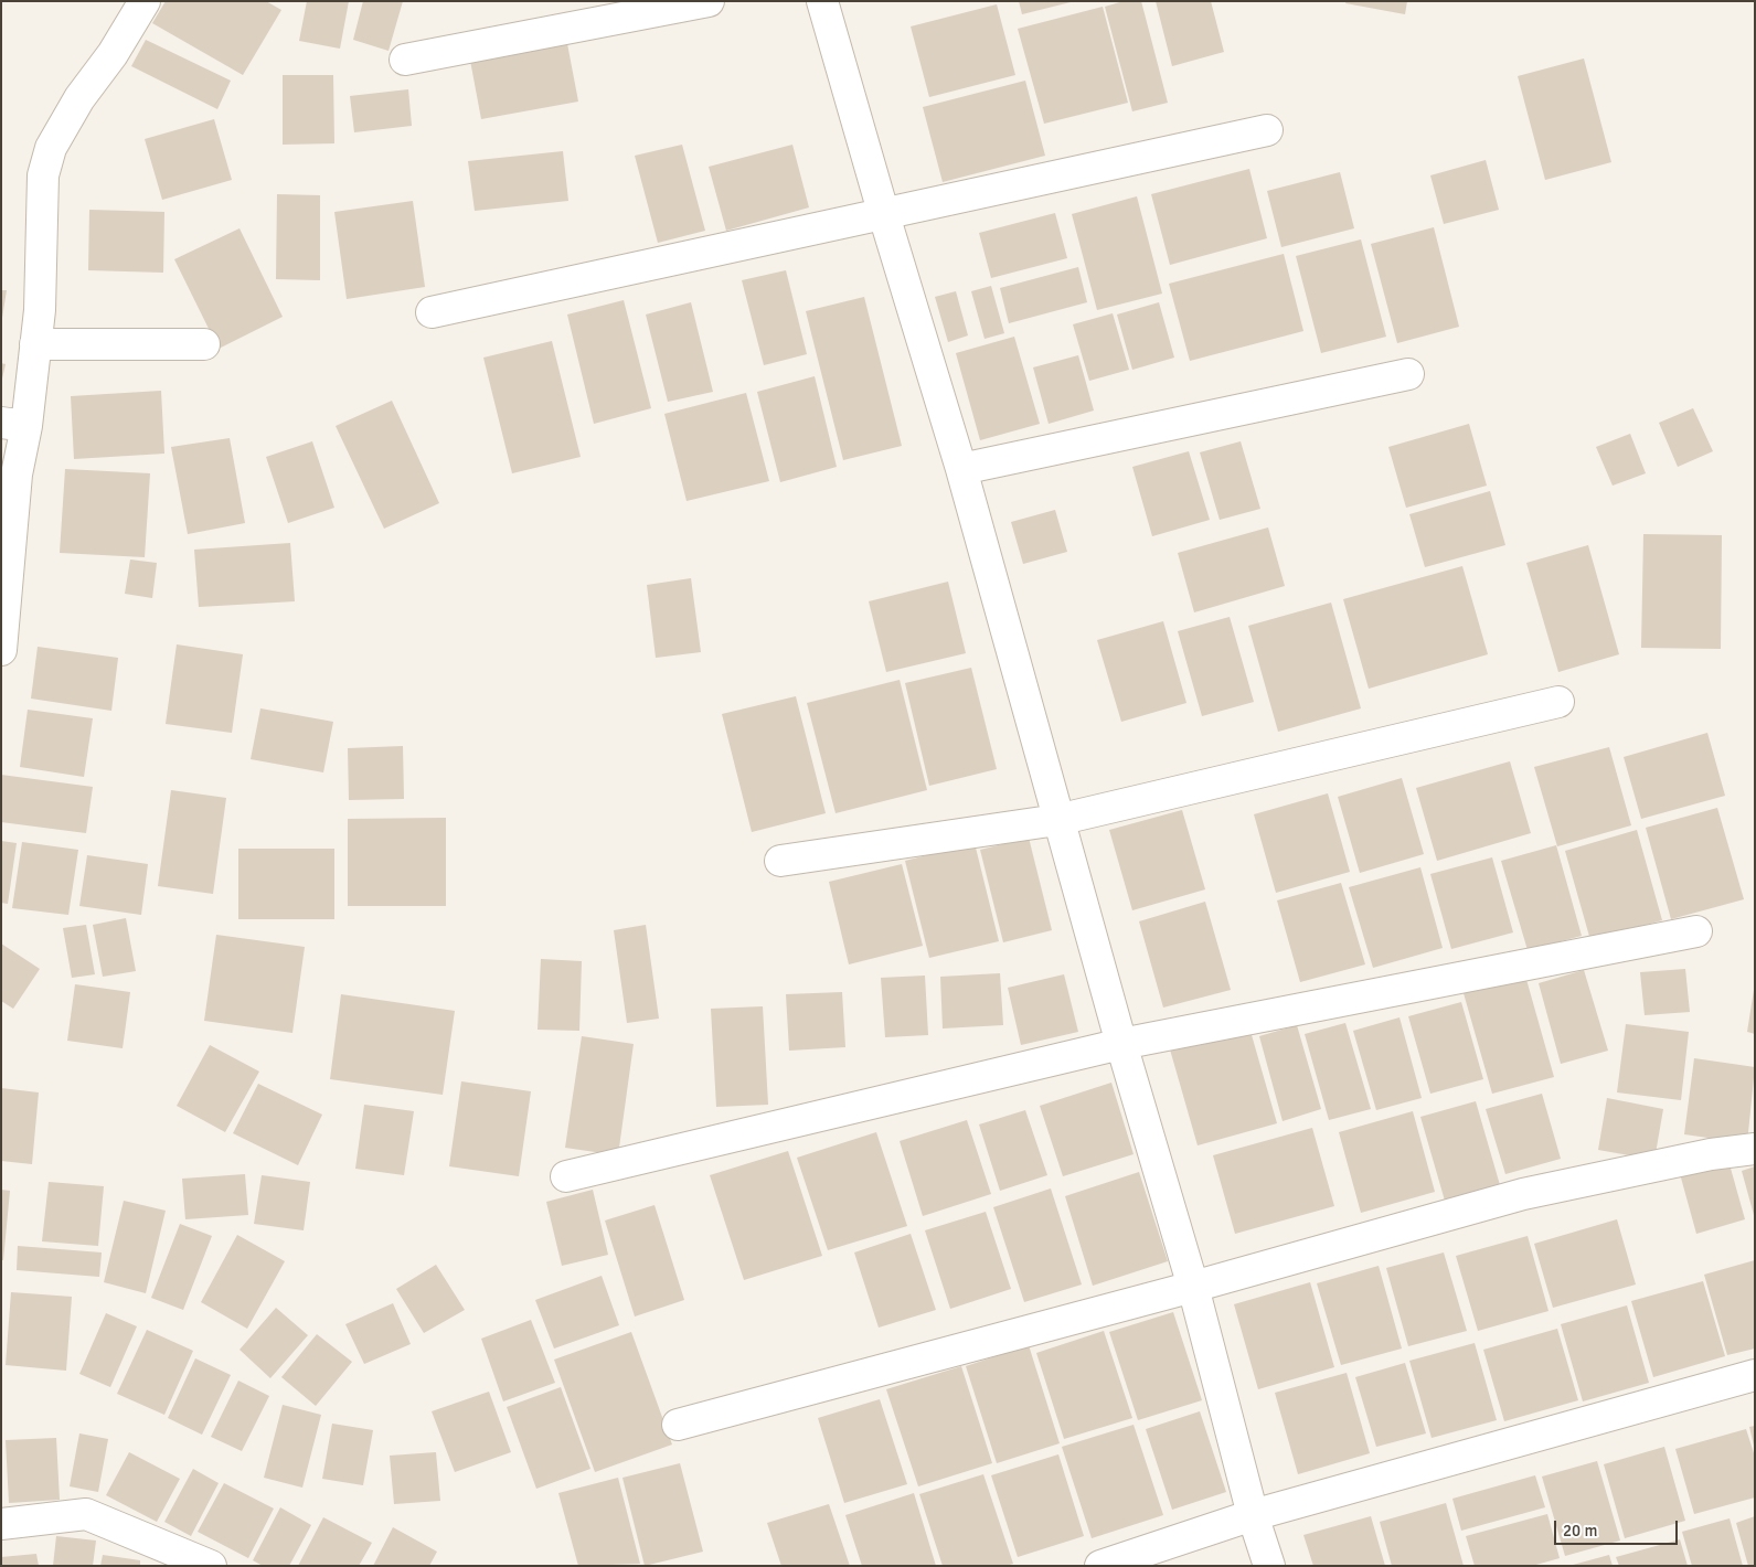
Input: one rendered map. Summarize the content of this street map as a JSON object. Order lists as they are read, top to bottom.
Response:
{
  "scale_bar": "20 m"
}
